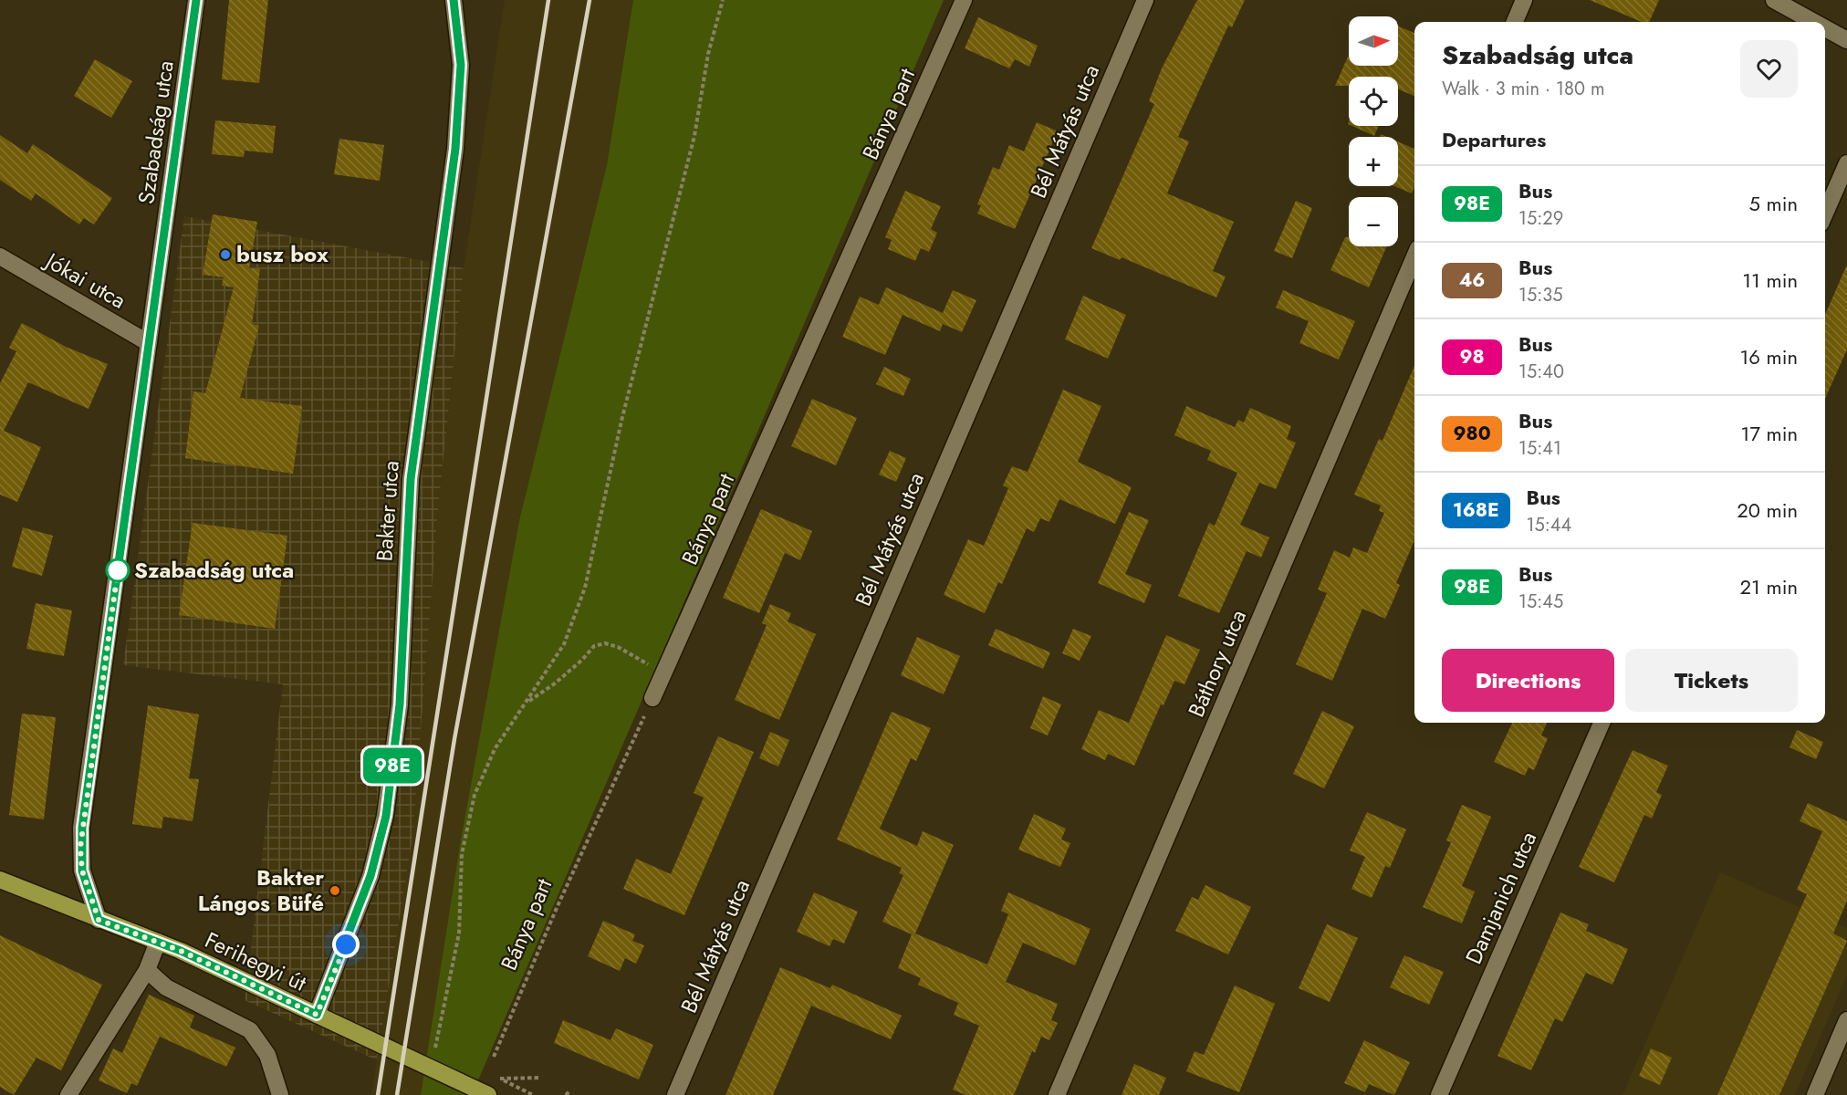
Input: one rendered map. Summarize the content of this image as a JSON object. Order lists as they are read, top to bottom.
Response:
{
  "streets": {
    "main road": ["Ferihegyi út"],
    "street": [
      "Bánya part",
      "Bél Mátyás utca",
      "Szabadság utca",
      "Jókai utca",
      "Bakter utca",
      "Báthory utca",
      "Damjanich utca"
    ]
  },
  "crossings": [
    ["Szabadság utca", "Jókai utca"],
    ["Szabadság utca", "Ferihegyi út"],
    ["Bakter utca", "Ferihegyi út"]
  ],
  "places": ["busz box", "Szabadság utca", "Bakter Lángos Büfé"],
  "lines": ["bus line 98E"],
  "north": "right",
  "page": {
    "on_map": "98E",
    "map_buttons": ["+", "−"],
    "heading": [
      ["Szabadság utca", "Walk · 3 min · 180 m"],
      "Departures"
    ],
    "list": [
      {
        "mark": "98E",
        "name": "Bus",
        "note": "15:29",
        "value": "5 min"
      },
      {
        "mark": "46",
        "name": "Bus",
        "note": "15:35",
        "value": "11 min"
      },
      {
        "mark": "98",
        "name": "Bus",
        "note": "15:40",
        "value": "16 min"
      },
      {
        "mark": "980",
        "name": "Bus",
        "note": "15:41",
        "value": "17 min"
      },
      {
        "mark": "168E",
        "name": "Bus",
        "note": "15:44",
        "value": "20 min"
      },
      {
        "mark": "98E",
        "name": "Bus",
        "note": "15:45",
        "value": "21 min"
      }
    ],
    "buttons": ["Directions", "Tickets"]
  }
}
